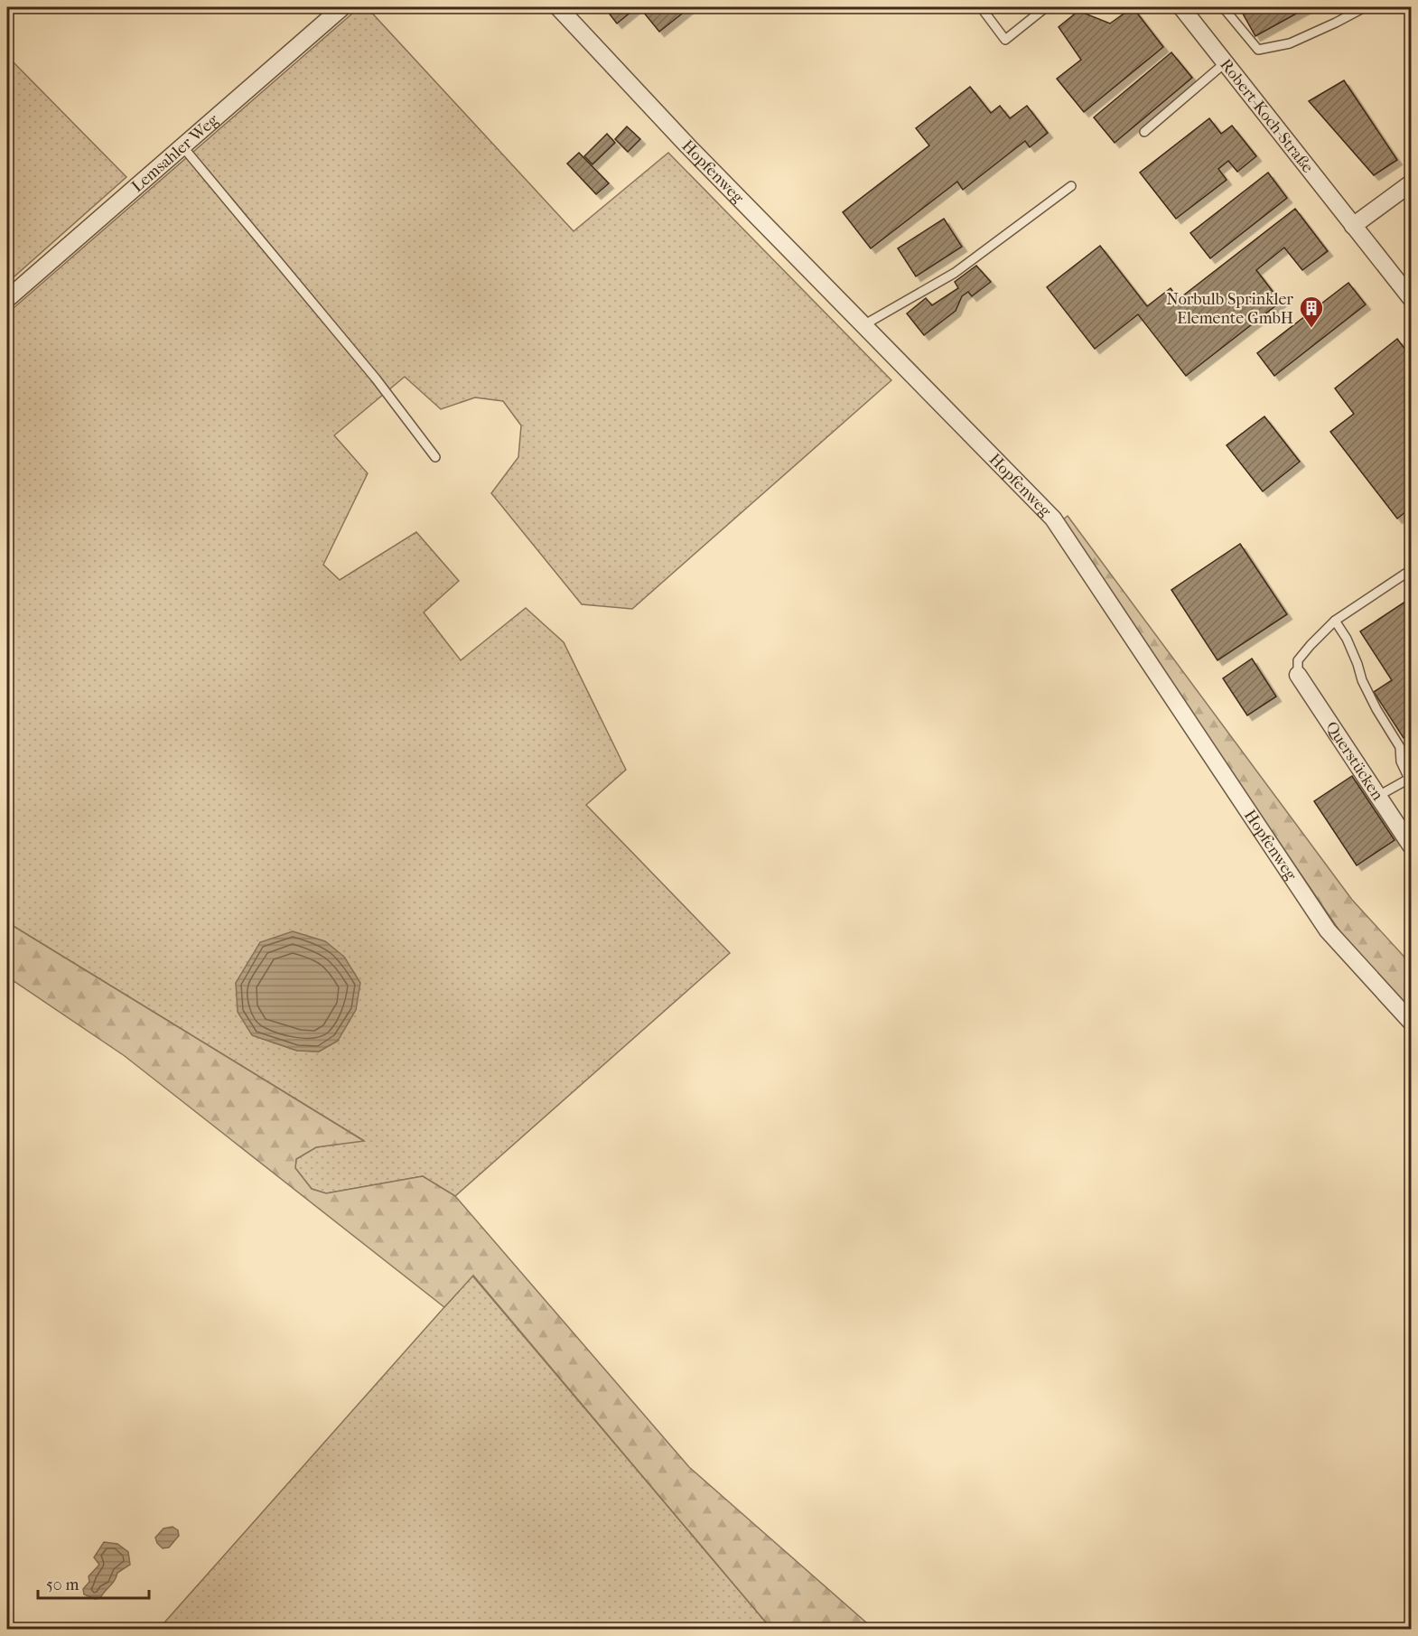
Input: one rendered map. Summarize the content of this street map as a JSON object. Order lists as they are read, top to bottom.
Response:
{
  "streets": {
    "street": [
      "Robert-Koch-Straße",
      "Lemsahler Weg",
      "Hopfenweg",
      "Querstücken"
    ]
  },
  "places": {
    "building": ["Norbulb Sprinkler Elemente GmbH"]
  },
  "scale_bar": "50 m"
}
